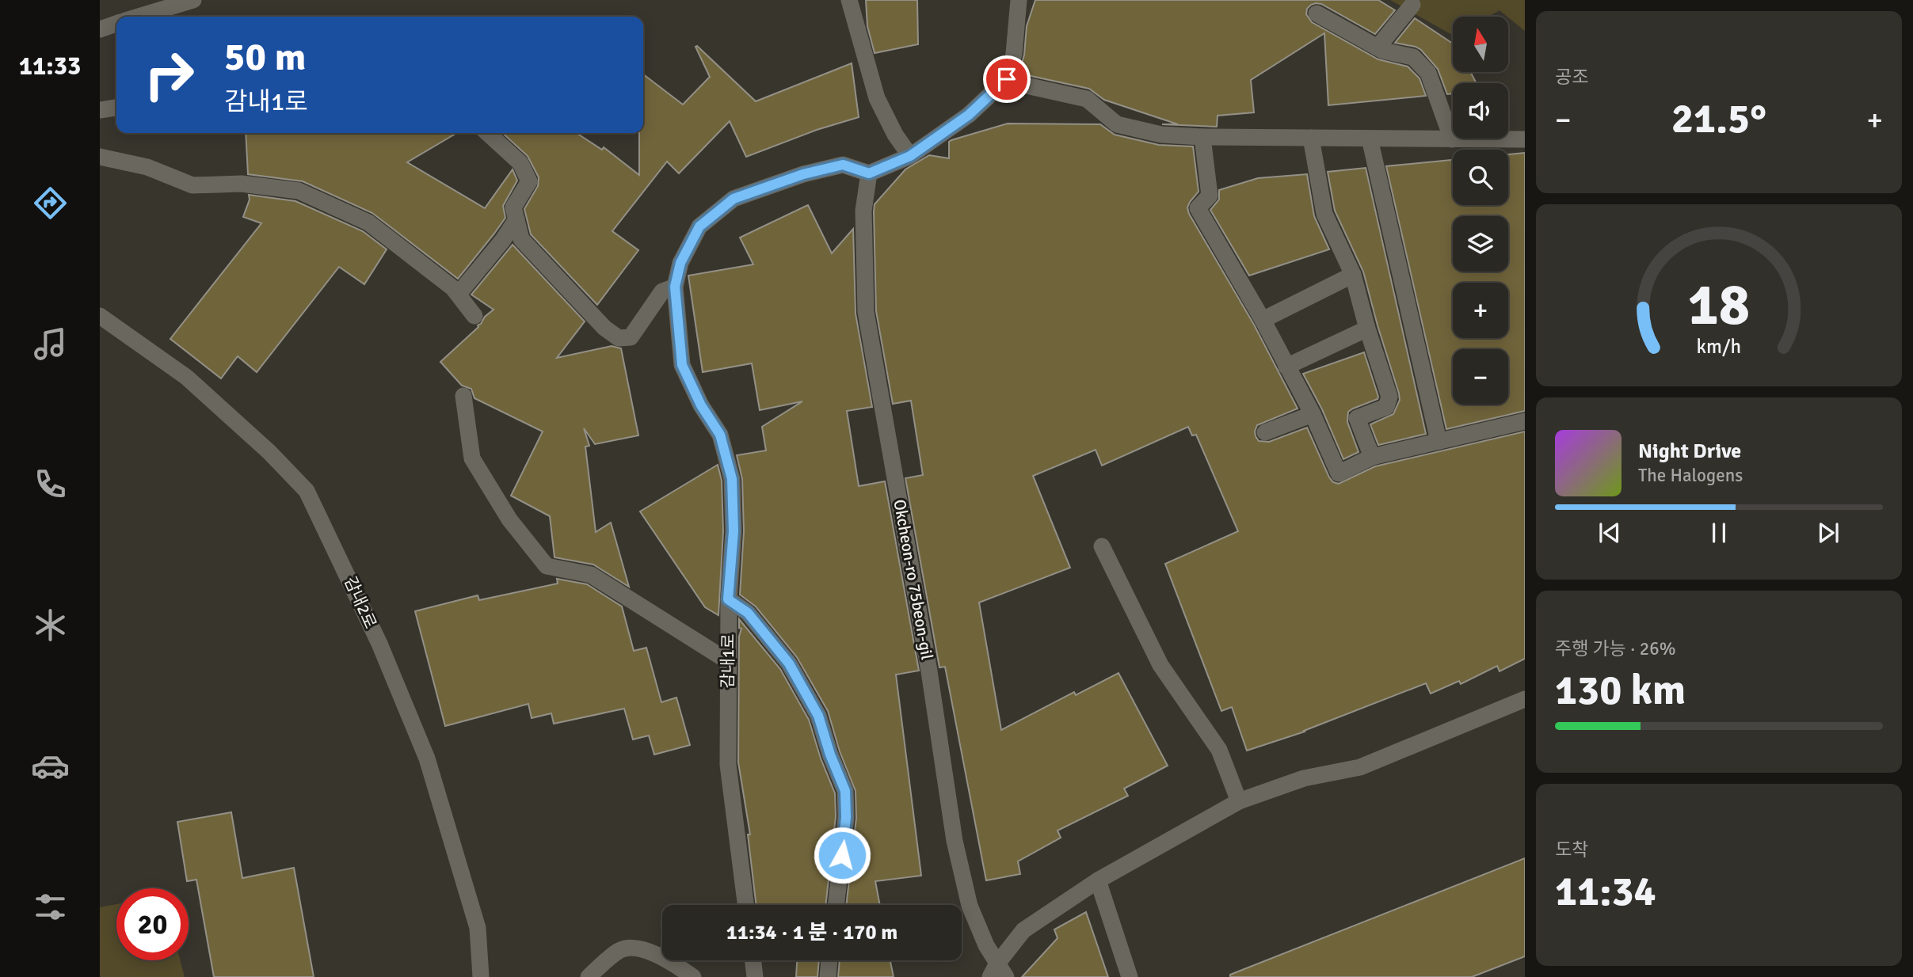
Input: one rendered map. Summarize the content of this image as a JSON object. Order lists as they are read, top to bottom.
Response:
{
  "streets": {
    "street": ["Okcheon-ro 75beon-gil", "감내2로", "감내1로"]
  },
  "crossings": [
    ["Okcheon-ro 75beon-gil", "감내1로"]
  ],
  "north": "top",
  "page": {
    "tabs": "11:33",
    "tile": [
      "공조",
      ["주행 가능 · 26%", "130 km"],
      ["도착", "11:34"]
    ],
    "map_buttons": ["+", "−"],
    "turn": ["50 m", "감내1로"],
    "heat": ["−", "21.5°", "+"],
    "song": ["Night Drive", "The Halogens"],
    "limit": "20",
    "trip": "11:34 · 1 분 · 170 m",
    "gauge": ["18", "km/h"]
  }
}
